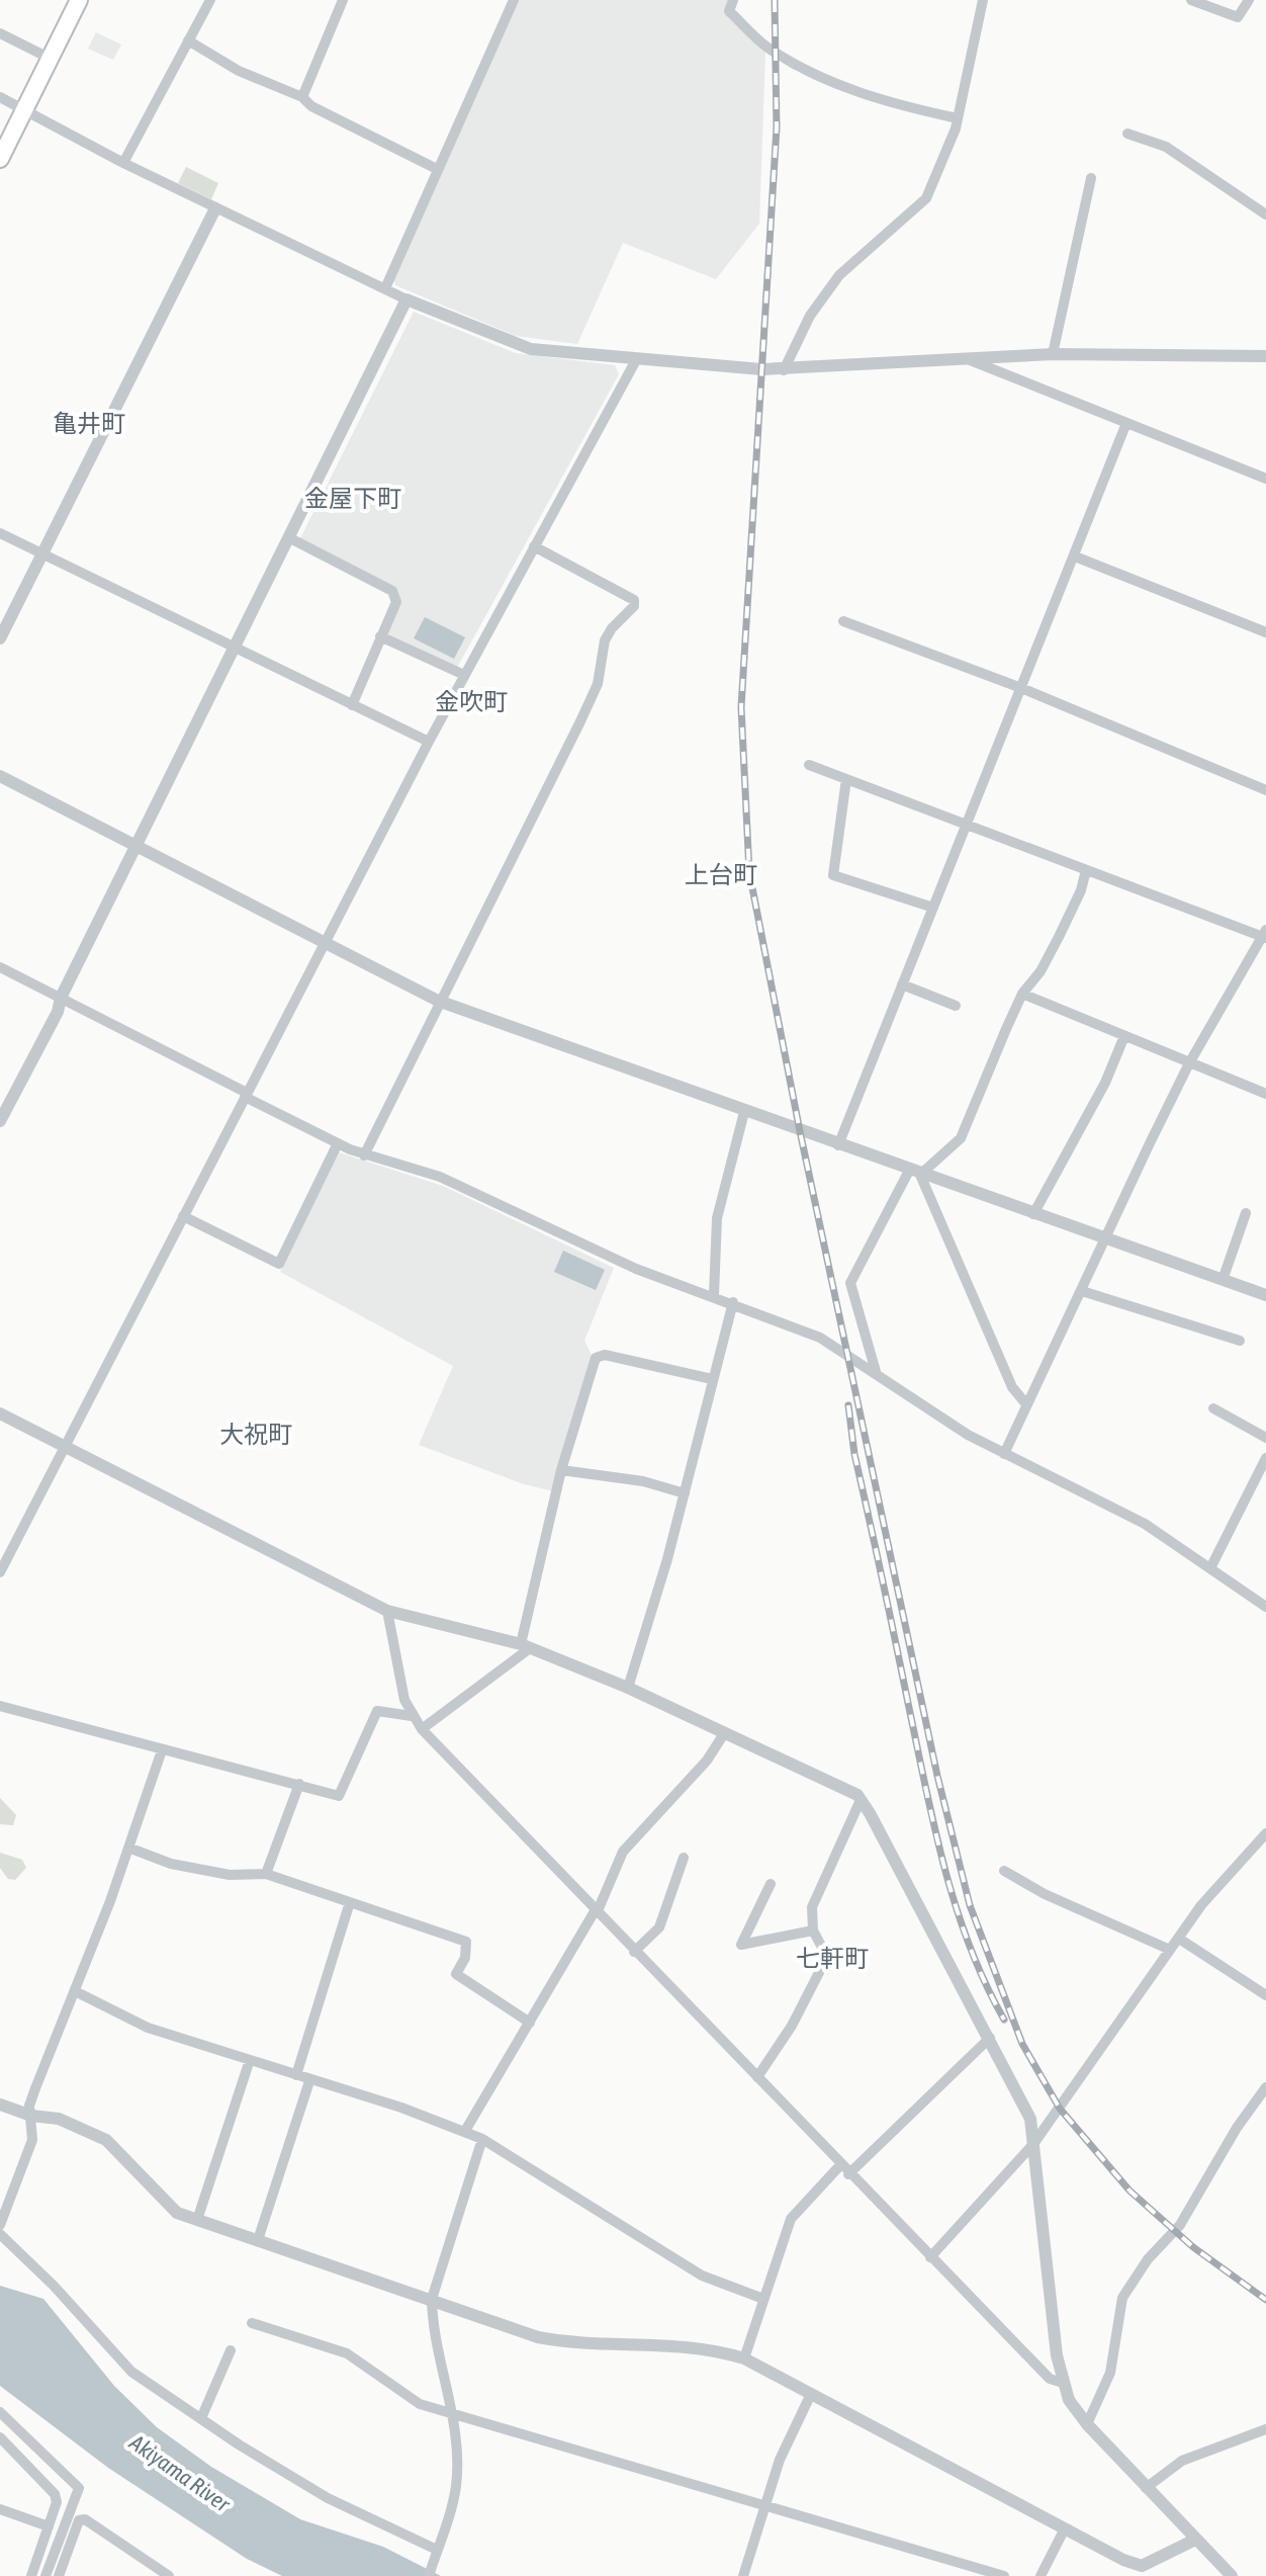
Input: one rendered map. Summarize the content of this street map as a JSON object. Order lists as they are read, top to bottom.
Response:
{
  "districts": [
    "亀井町",
    "金屋下町",
    "金吹町",
    "上台町",
    "大祝町",
    "七軒町"
  ],
  "water": ["Akiyama River"]
}
